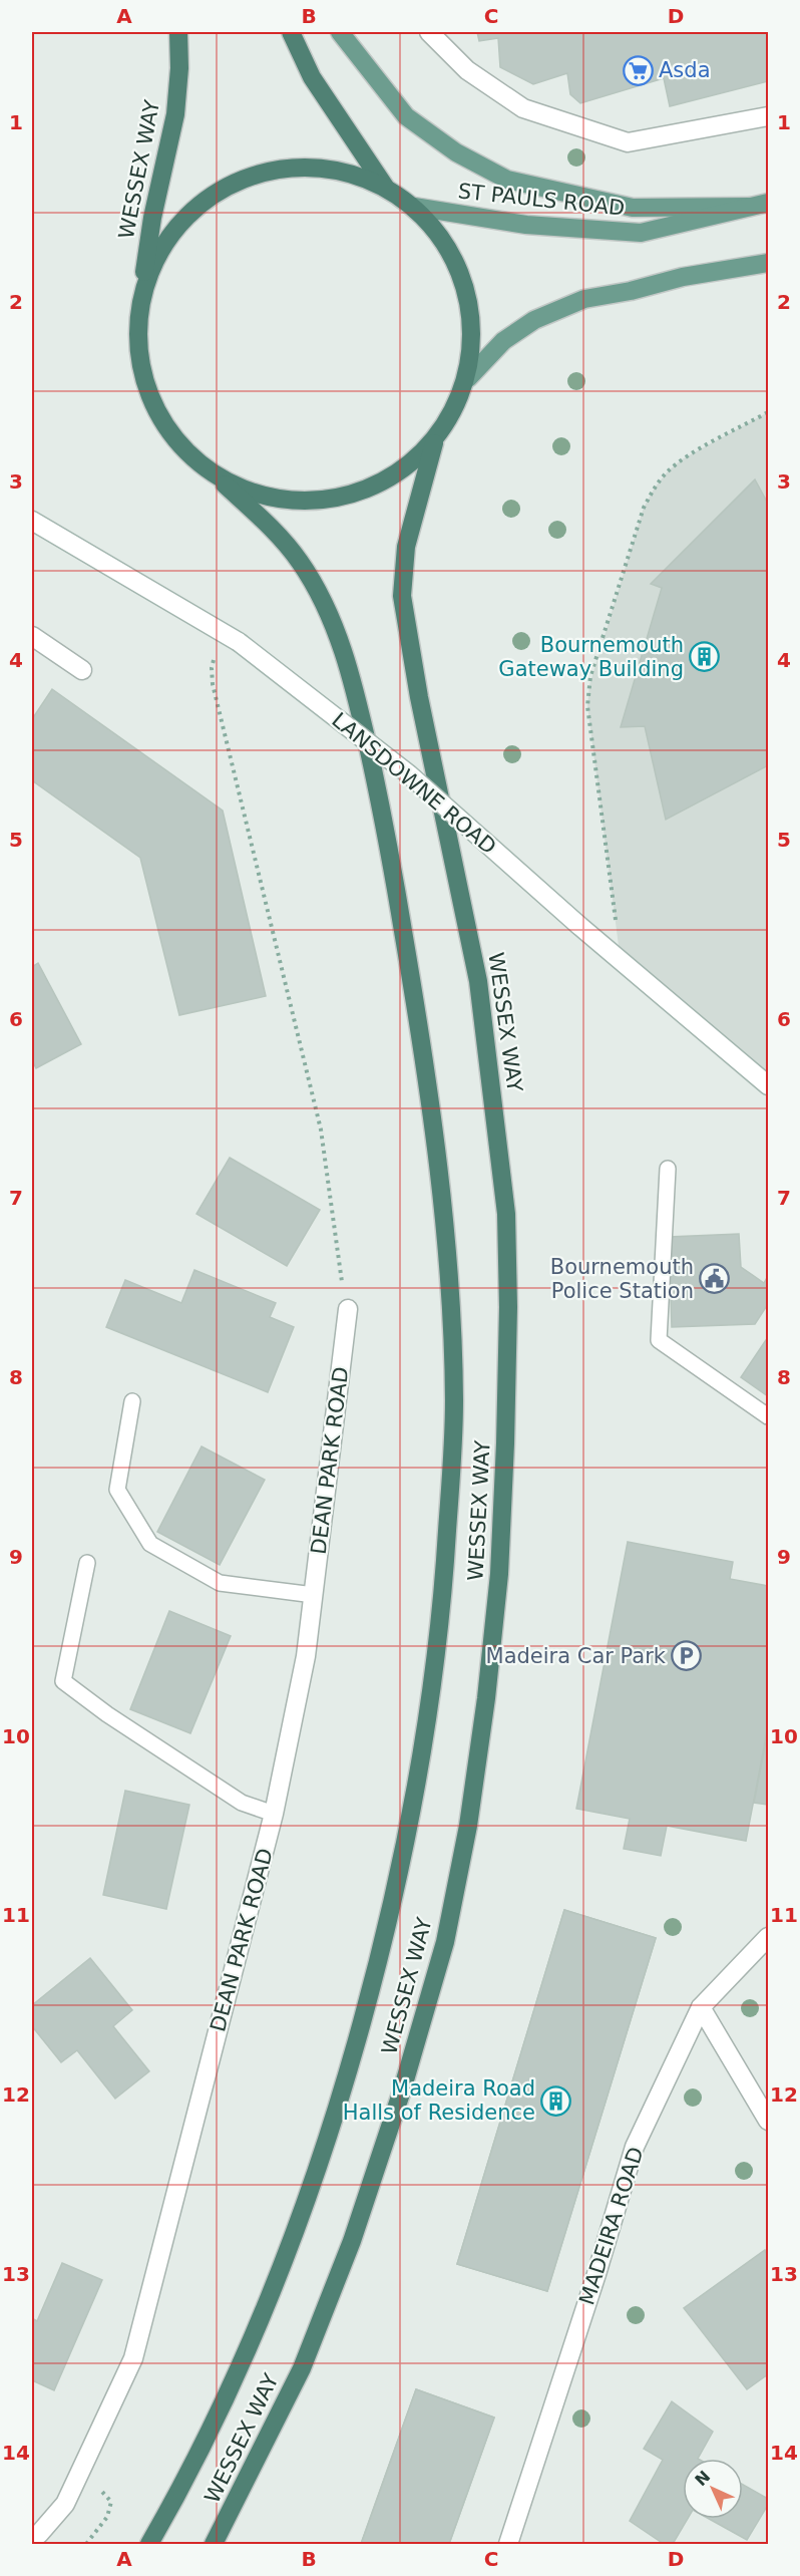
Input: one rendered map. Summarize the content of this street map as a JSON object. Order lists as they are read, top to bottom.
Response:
{
  "streets": {
    "highway": ["WESSEX WAY"],
    "main road": ["ST PAULS ROAD"],
    "street": ["LANSDOWNE ROAD", "DEAN PARK ROAD", "MADEIRA ROAD"]
  },
  "places": {
    "supermarket": ["Asda"],
    "building": ["Bournemouth Gateway Building", "Madeira Road Halls of Residence"],
    "public building": ["Bournemouth Police Station"],
    "parking": ["Madeira Car Park"]
  },
  "north": "top left",
  "grid": {
    "columns": [
      "A",
      "B",
      "C",
      "D"
    ],
    "rows": [
      "1",
      "2",
      "3",
      "4",
      "5",
      "6",
      "7",
      "8",
      "9",
      "10",
      "11",
      "12",
      "13",
      "14"
    ]
  }
}
